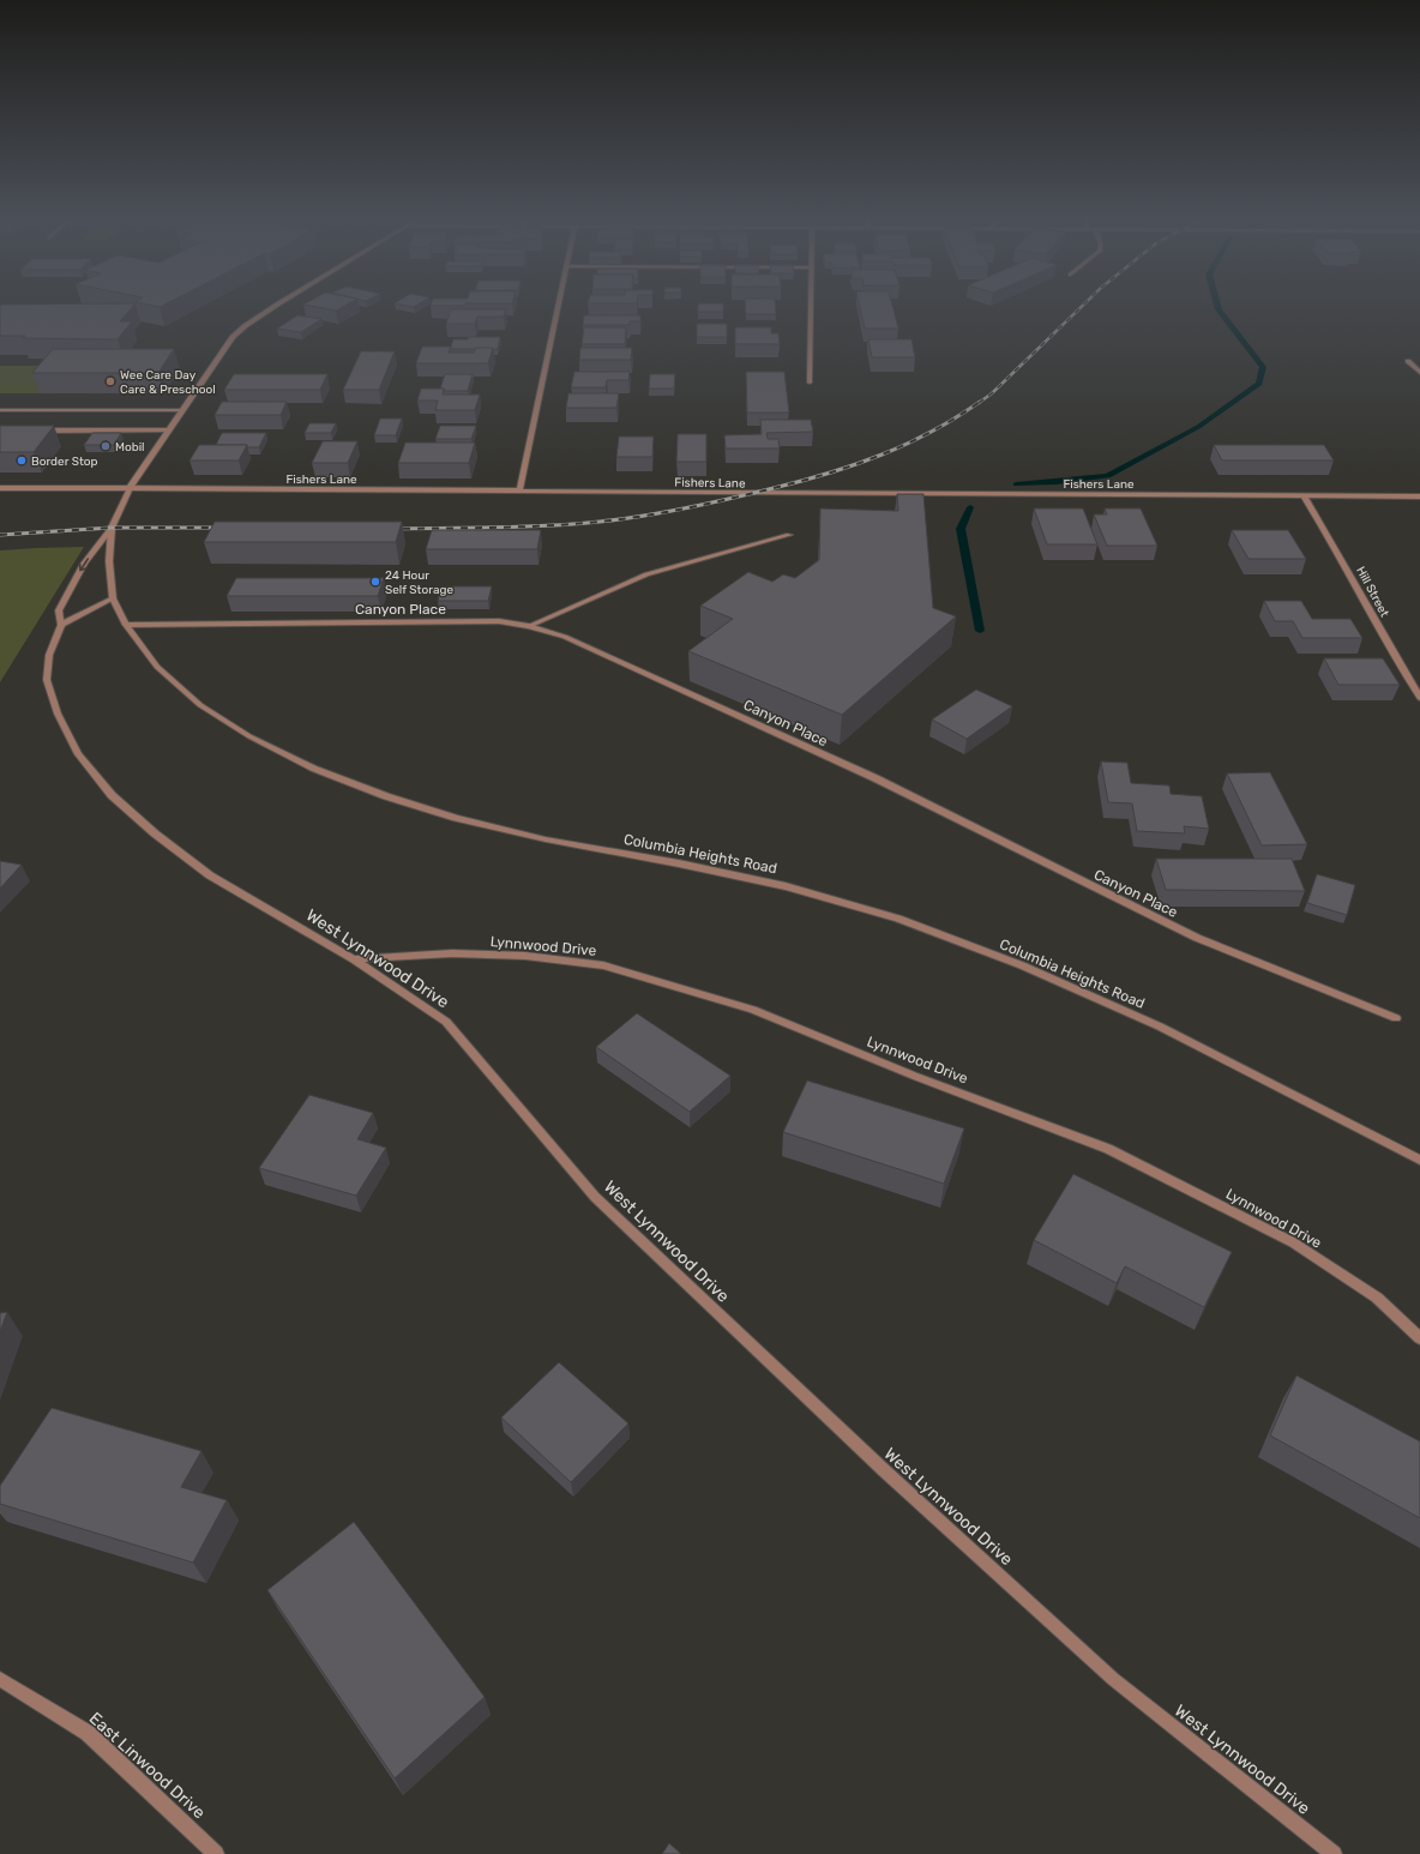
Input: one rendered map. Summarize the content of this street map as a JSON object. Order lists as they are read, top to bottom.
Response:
{
  "streets": {
    "street": [
      "Fishers Lane",
      "Hill Street",
      "Canyon Place",
      "Columbia Heights Road",
      "Lynnwood Drive",
      "West Lynnwood Drive",
      "East Linwood Drive"
    ]
  },
  "crossings": [
    ["Fishers Lane", "Hill Street"],
    ["Fishers Lane", "Columbia Heights Road"],
    ["Canyon Place", "Columbia Heights Road"],
    ["Columbia Heights Road", "West Lynnwood Drive"],
    ["Lynnwood Drive", "West Lynnwood Drive"]
  ],
  "places": [
    "Wee Care Day Care & Preschool",
    "Mobil",
    "Border Stop",
    "24 Hour Self Storage"
  ]
}
